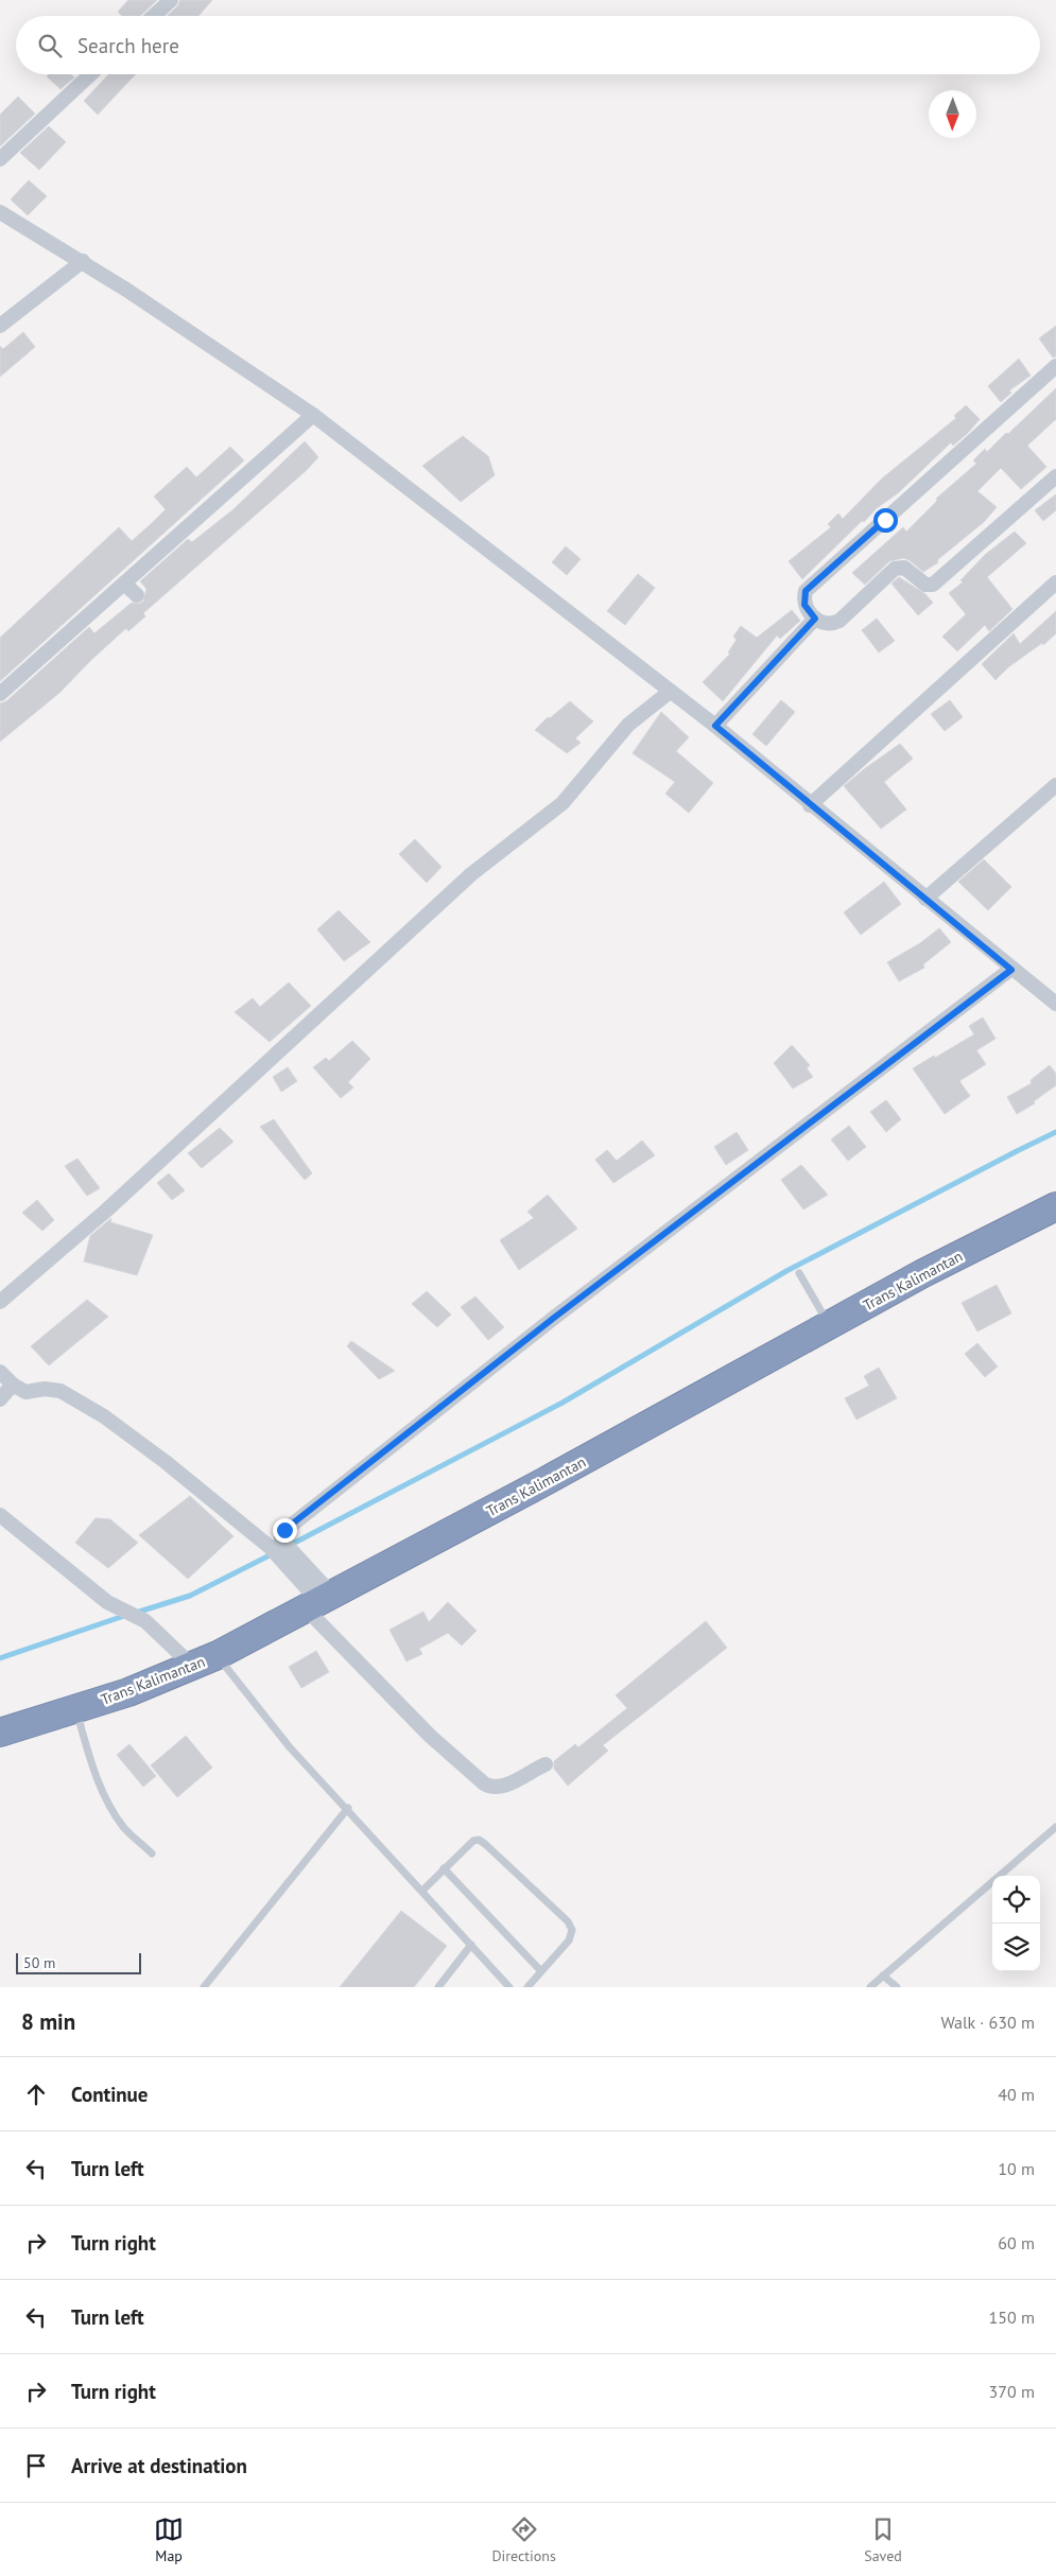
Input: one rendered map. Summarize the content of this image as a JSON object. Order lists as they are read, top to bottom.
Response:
{
  "streets": {
    "highway": ["Trans Kalimantan"]
  },
  "scale_bar": "50 m",
  "north": "bottom",
  "page": {
    "search": "Search here",
    "scale": "50 m",
    "heading": ["8 min", "Walk · 630 m"],
    "list": [
      ["Continue", "40 m"],
      ["Turn left", "10 m"],
      ["Turn right", "60 m"],
      ["Turn left", "150 m"],
      ["Turn right", "370 m"],
      "Arrive at destination"
    ],
    "nav": ["Map", "Directions", "Saved"]
  }
}
